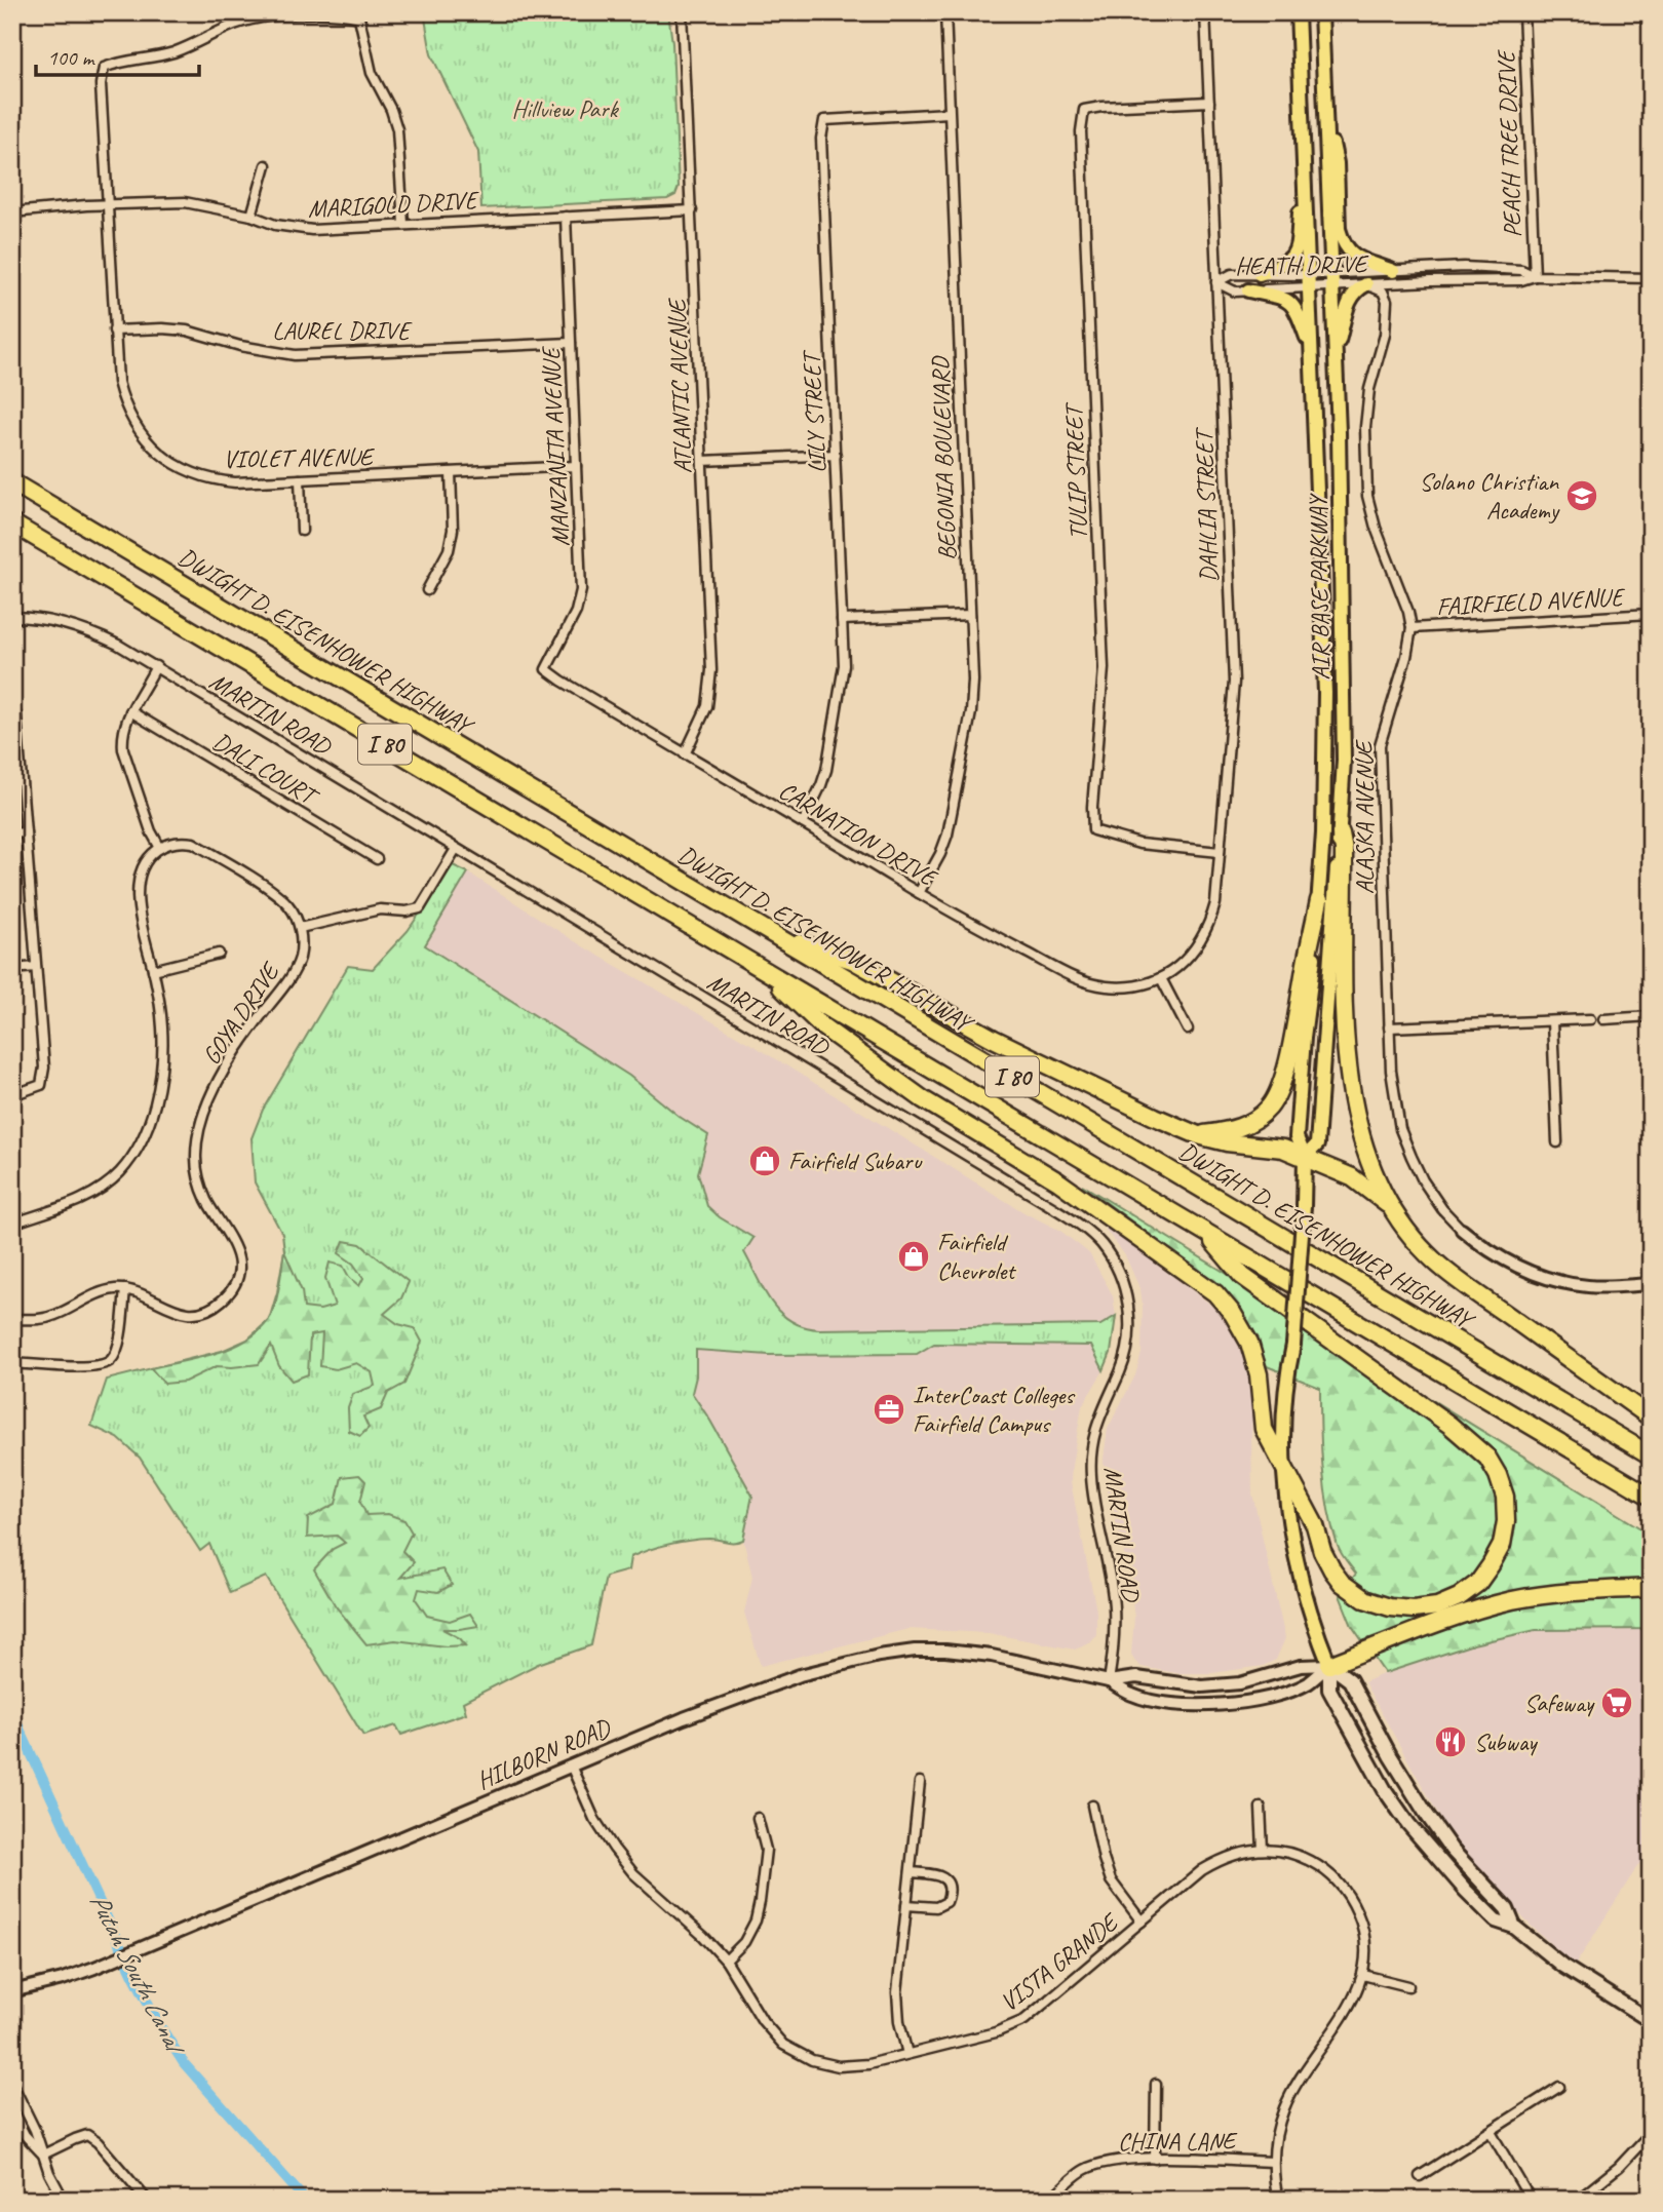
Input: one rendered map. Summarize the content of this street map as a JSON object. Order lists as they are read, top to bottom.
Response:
{
  "streets": {
    "highway": ["DWIGHT D. EISENHOWER HIGHWAY", "I 80"],
    "main road": ["AIR BASE PARKWAY"],
    "street": [
      "PEACH TREE DRIVE",
      "MARIGOLD DRIVE",
      "HEATH DRIVE",
      "LAUREL DRIVE",
      "ATLANTIC AVENUE",
      "LILY STREET",
      "MANZANITA AVENUE",
      "VIOLET AVENUE",
      "BEGONIA BOULEVARD",
      "TULIP STREET",
      "DAHLIA STREET",
      "FAIRFIELD AVENUE",
      "MARTIN ROAD",
      "DALI COURT",
      "ALASKA AVENUE",
      "CARNATION DRIVE",
      "GOYA DRIVE",
      "HILBORN ROAD",
      "VISTA GRANDE",
      "CHINA LANE"
    ]
  },
  "crossings": [
    ["PEACH TREE DRIVE", "HEATH DRIVE"],
    ["MARIGOLD DRIVE", "ATLANTIC AVENUE"],
    ["MARIGOLD DRIVE", "MANZANITA AVENUE"],
    ["MARIGOLD DRIVE", "VIOLET AVENUE"],
    ["HEATH DRIVE", "DAHLIA STREET"],
    ["HEATH DRIVE", "AIR BASE PARKWAY"],
    ["HEATH DRIVE", "ALASKA AVENUE"],
    ["LAUREL DRIVE", "MANZANITA AVENUE"],
    ["LAUREL DRIVE", "VIOLET AVENUE"],
    ["ATLANTIC AVENUE", "CARNATION DRIVE"],
    ["LILY STREET", "BEGONIA BOULEVARD"],
    ["LILY STREET", "CARNATION DRIVE"],
    ["MANZANITA AVENUE", "VIOLET AVENUE"],
    ["MANZANITA AVENUE", "CARNATION DRIVE"],
    ["BEGONIA BOULEVARD", "CARNATION DRIVE"],
    ["TULIP STREET", "DAHLIA STREET"],
    ["DAHLIA STREET", "CARNATION DRIVE"],
    ["AIR BASE PARKWAY", "HILBORN ROAD"],
    ["FAIRFIELD AVENUE", "ALASKA AVENUE"],
    ["MARTIN ROAD", "HILBORN ROAD"],
    ["HILBORN ROAD", "VISTA GRANDE"],
    ["VISTA GRANDE", "CHINA LANE"]
  ],
  "water": ["Putah South Canal"],
  "parks": ["Hillview Park"],
  "places": {
    "school or university": ["Solano Christian Academy"],
    "shop": ["Fairfield Subaru", "Fairfield Chevrolet"],
    "office": ["InterCoast Colleges Fairfield Campus"],
    "supermarket": ["Safeway"],
    "restaurant": ["Subway"]
  },
  "scale_bar": "100 m"
}
